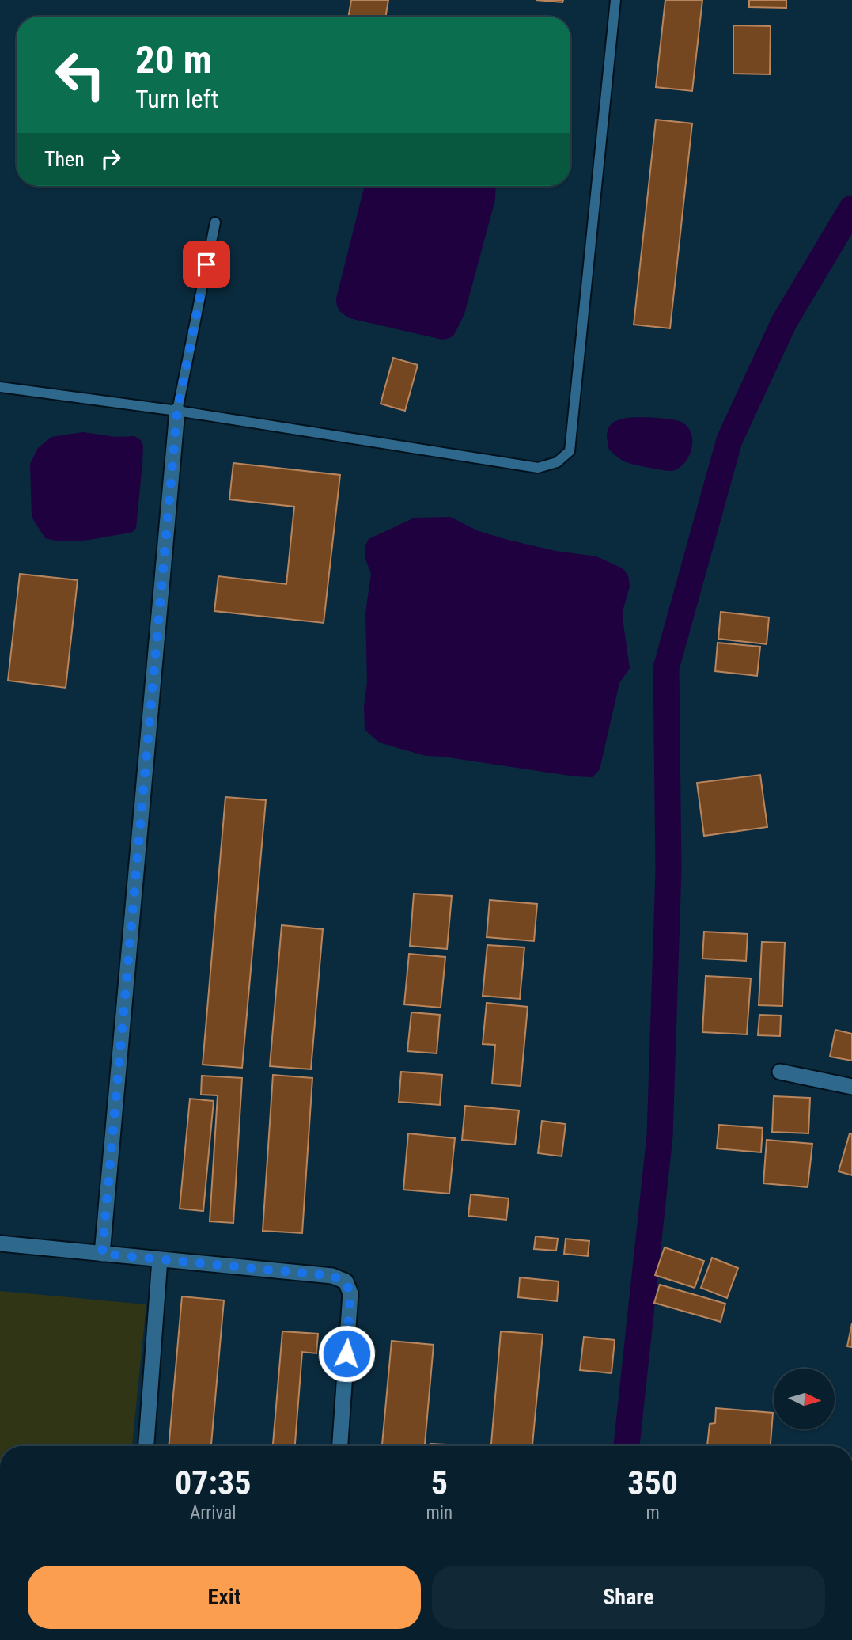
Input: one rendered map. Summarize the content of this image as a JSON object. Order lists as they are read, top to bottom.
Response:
{
  "north": "right",
  "page": {
    "turn": ["20 m", "Turn left"],
    "then": "Then",
    "eta": [
      "07:35",
      "Arrival",
      "5",
      "min",
      "350",
      "m"
    ],
    "buttons": ["Exit", "Share"]
  }
}
